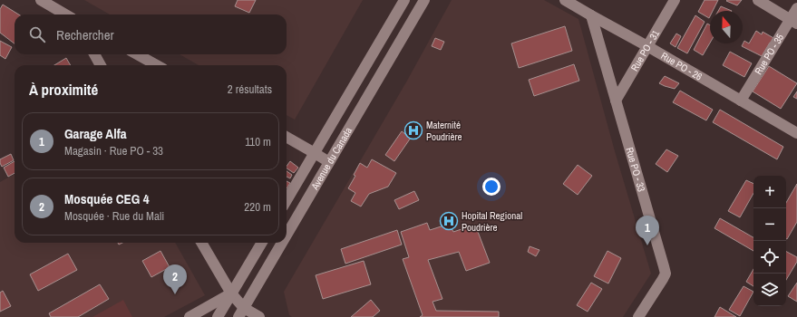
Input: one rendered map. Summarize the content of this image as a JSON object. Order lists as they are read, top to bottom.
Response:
{
  "streets": {
    "street": [
      "Rue PO - 31",
      "Rue PO - 35",
      "Rue PO - 26",
      "Avenue du Canada",
      "Rue PO - 33"
    ]
  },
  "crossings": [
    ["Rue PO - 31", "Rue PO - 26"],
    ["Rue PO - 31", "Rue PO - 33"],
    ["Rue PO - 35", "Rue PO - 26"],
    ["Rue PO - 26", "Rue PO - 33"]
  ],
  "places": {
    "hospital": ["Maternité Poudrière", "Hopital Regional Poudrière"]
  },
  "north": "top",
  "page": {
    "search": "Rechercher",
    "heading": ["À proximité", "2 résultats"],
    "list": [
      {
        "mark": "1",
        "name": "Garage Alfa",
        "note": "Magasin · Rue PO - 33",
        "value": "110 m"
      },
      {
        "mark": "2",
        "name": "Mosquée CEG 4",
        "note": "Mosquée · Rue du Mali",
        "value": "220 m"
      }
    ],
    "map_buttons": ["+", "−"],
    "pins": ["1", "2"]
  }
}
